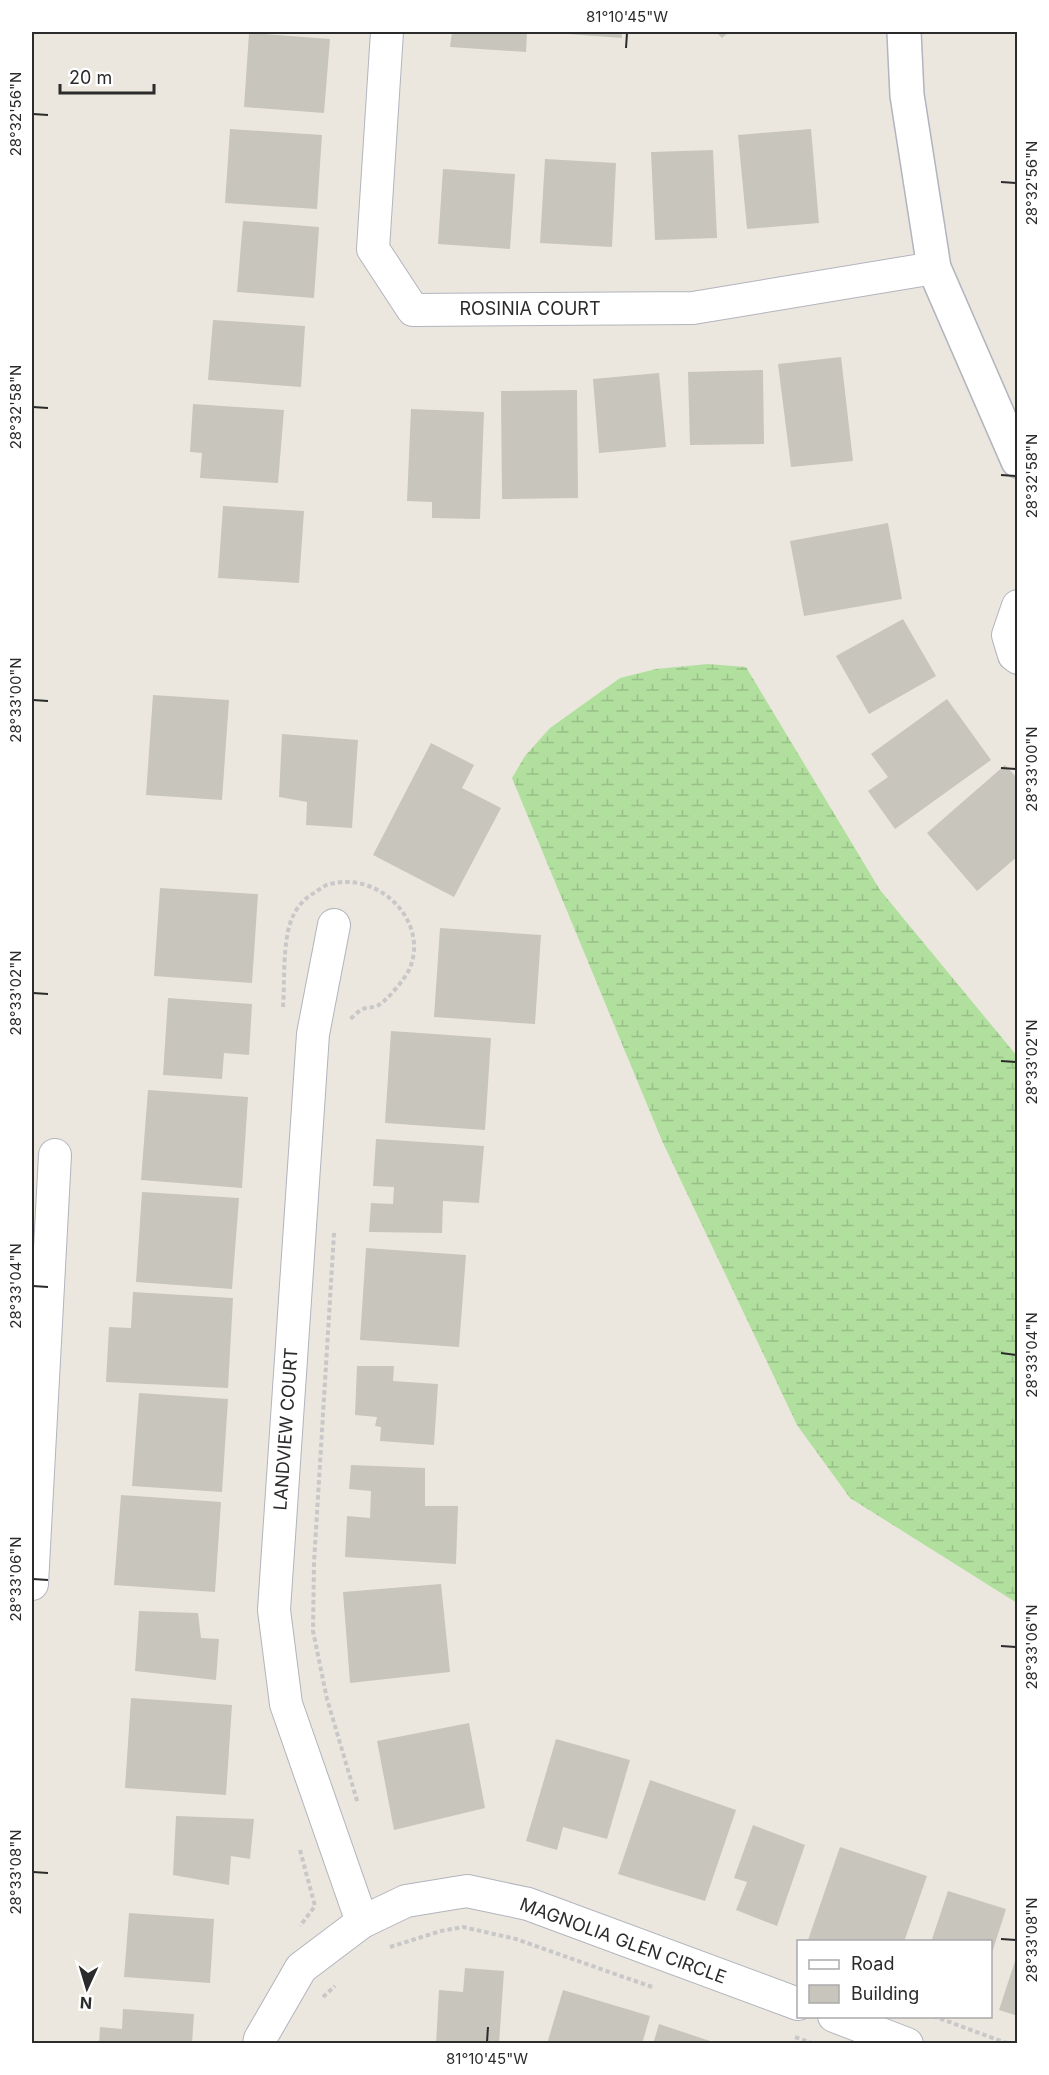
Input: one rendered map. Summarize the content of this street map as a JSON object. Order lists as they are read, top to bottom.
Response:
{
  "streets": {
    "street": ["ROSINIA COURT", "LANDVIEW COURT", "MAGNOLIA GLEN CIRCLE"]
  },
  "crossings": [
    ["LANDVIEW COURT", "MAGNOLIA GLEN CIRCLE"]
  ],
  "legend": ["Road", "Building"],
  "scale_bar": "20 m",
  "north": "bottom",
  "coordinates": [
    "81°10'45\"W",
    "28°32'56\"N",
    "28°32'58\"N",
    "28°33'00\"N",
    "28°33'02\"N",
    "28°33'04\"N",
    "28°33'06\"N",
    "28°33'08\"N"
  ]
}
